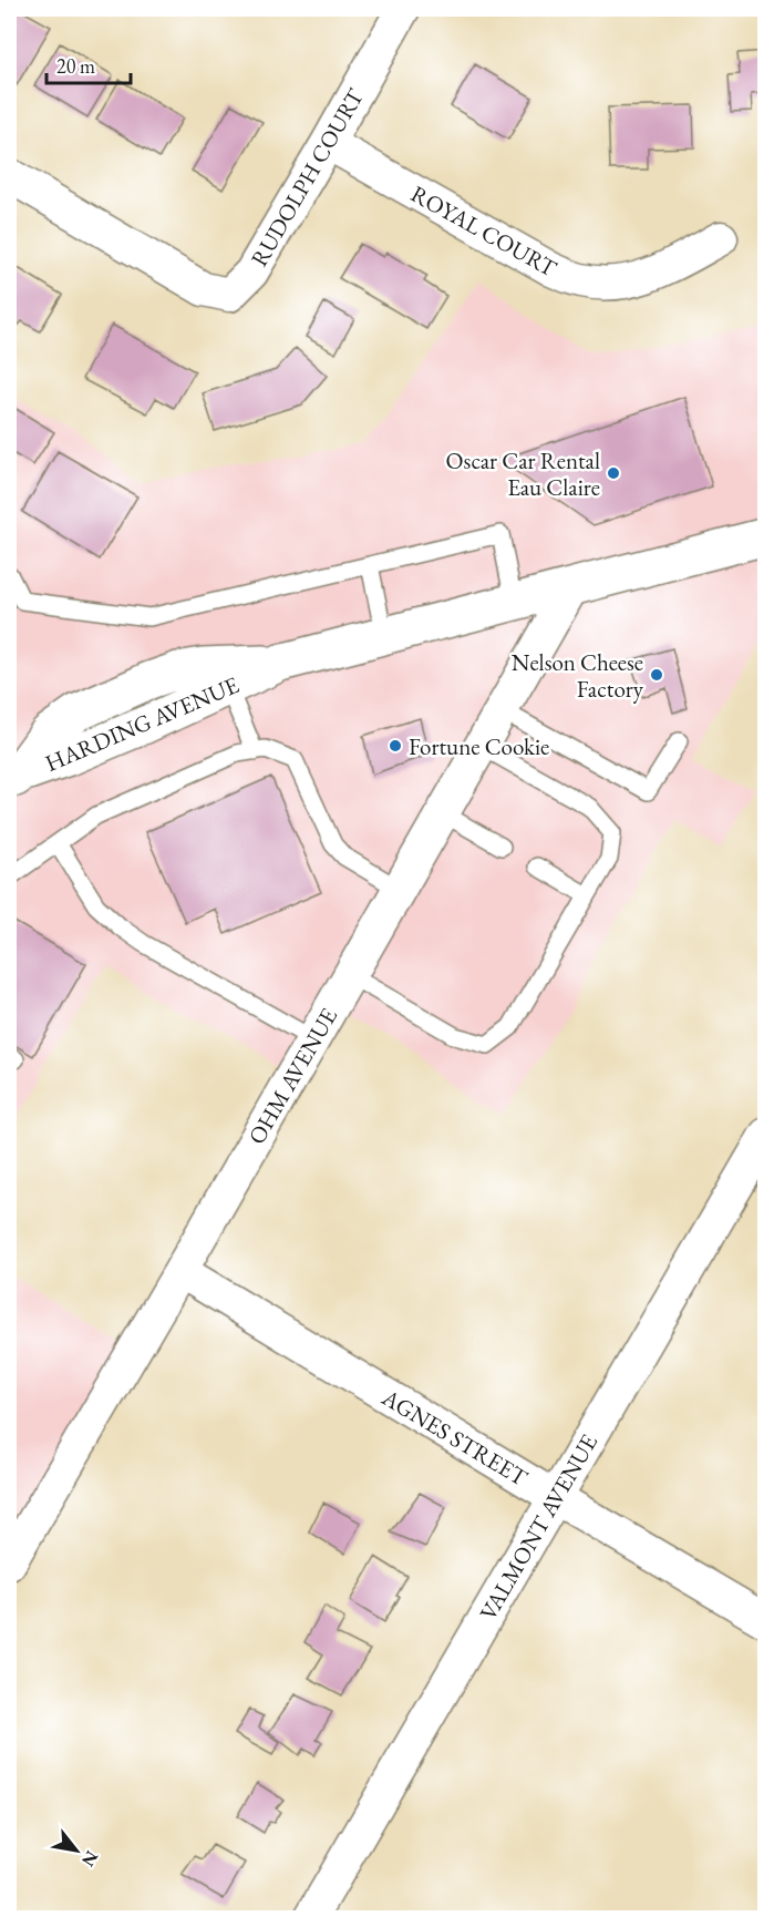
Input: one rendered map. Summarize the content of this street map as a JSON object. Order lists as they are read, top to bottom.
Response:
{
  "streets": {
    "main road": ["HARDING AVENUE"],
    "street": [
      "RUDOLPH COURT",
      "ROYAL COURT",
      "OHM AVENUE",
      "AGNES STREET",
      "VALMONT AVENUE"
    ]
  },
  "crossings": [
    ["RUDOLPH COURT", "ROYAL COURT"],
    ["HARDING AVENUE", "OHM AVENUE"],
    ["OHM AVENUE", "AGNES STREET"],
    ["AGNES STREET", "VALMONT AVENUE"]
  ],
  "places": ["Oscar Car Rental Eau Claire", "Nelson Cheese Factory", "Fortune Cookie"],
  "scale_bar": "20 m",
  "north": "bottom right"
}
